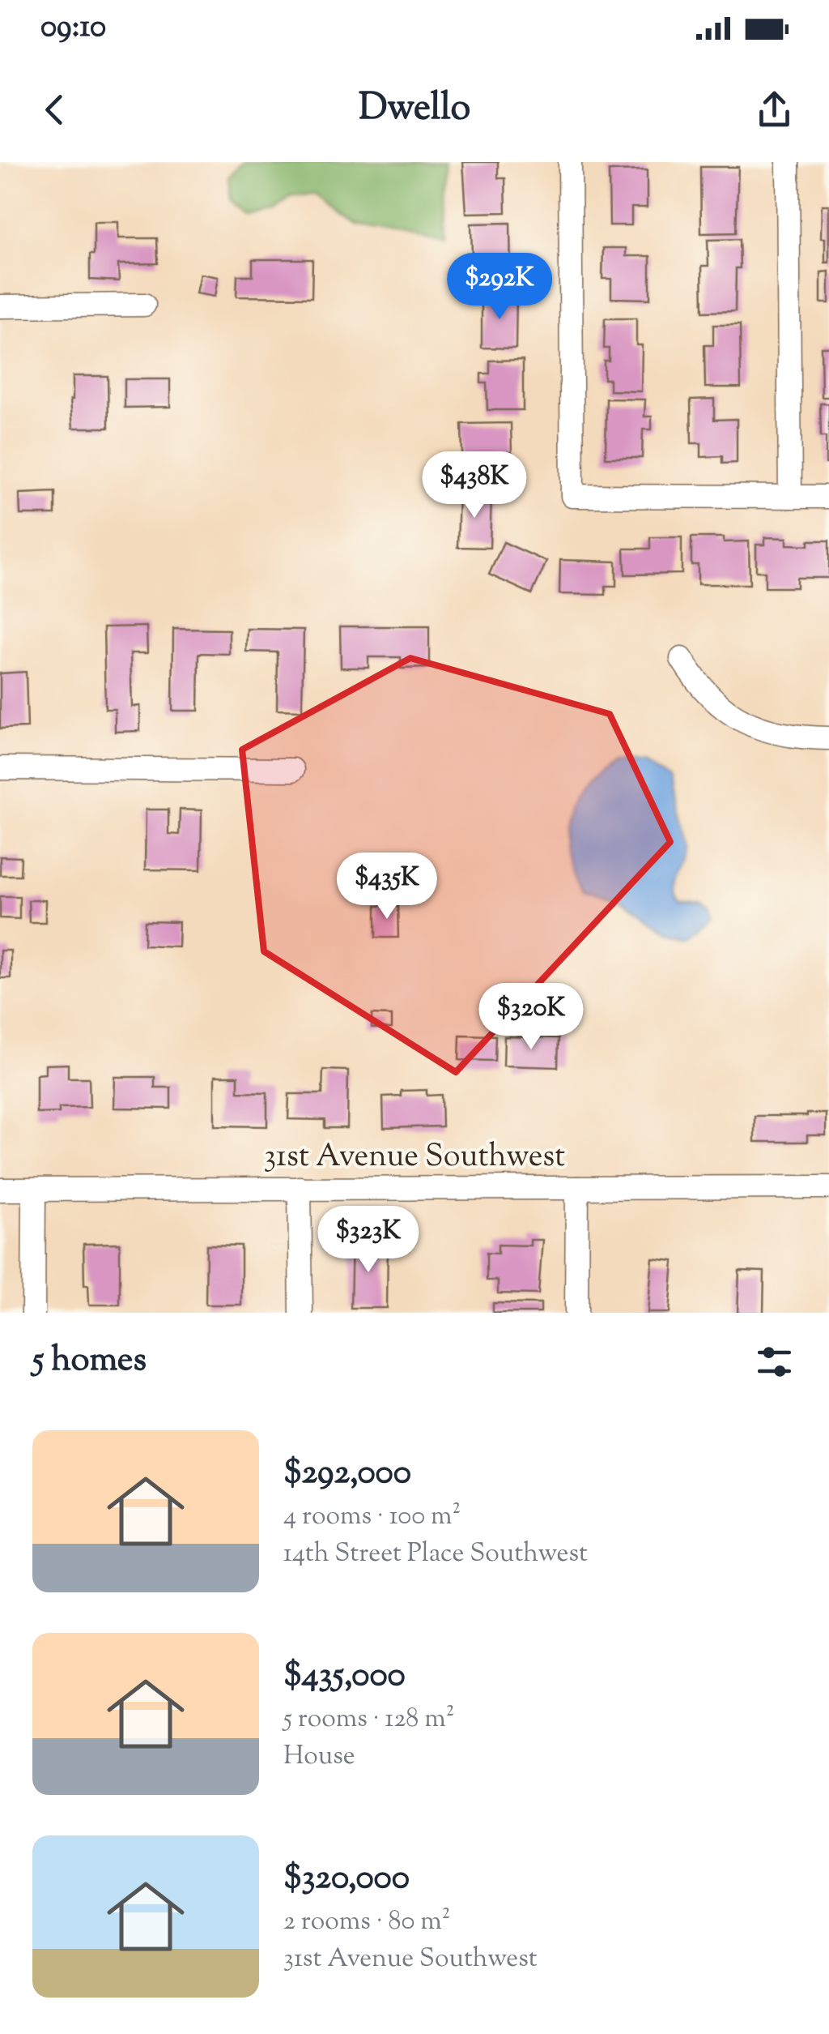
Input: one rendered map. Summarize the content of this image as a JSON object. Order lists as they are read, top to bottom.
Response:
{
  "streets": {
    "street": ["31st Avenue Southwest"]
  },
  "page": {
    "status": "09:10",
    "header": "Dwello",
    "price": [
      "$292K",
      "$438K",
      "$435K",
      "$320K",
      "$323K"
    ],
    "heading": "5 homes",
    "list": [
      {
        "name": "$292,000",
        "note": "4 rooms · 100 m² · 14th Street Place Southwest"
      },
      {
        "name": "$435,000",
        "note": "5 rooms · 128 m² · House"
      },
      {
        "name": "$320,000",
        "note": "2 rooms · 80 m² · 31st Avenue Southwest"
      }
    ]
  }
}
